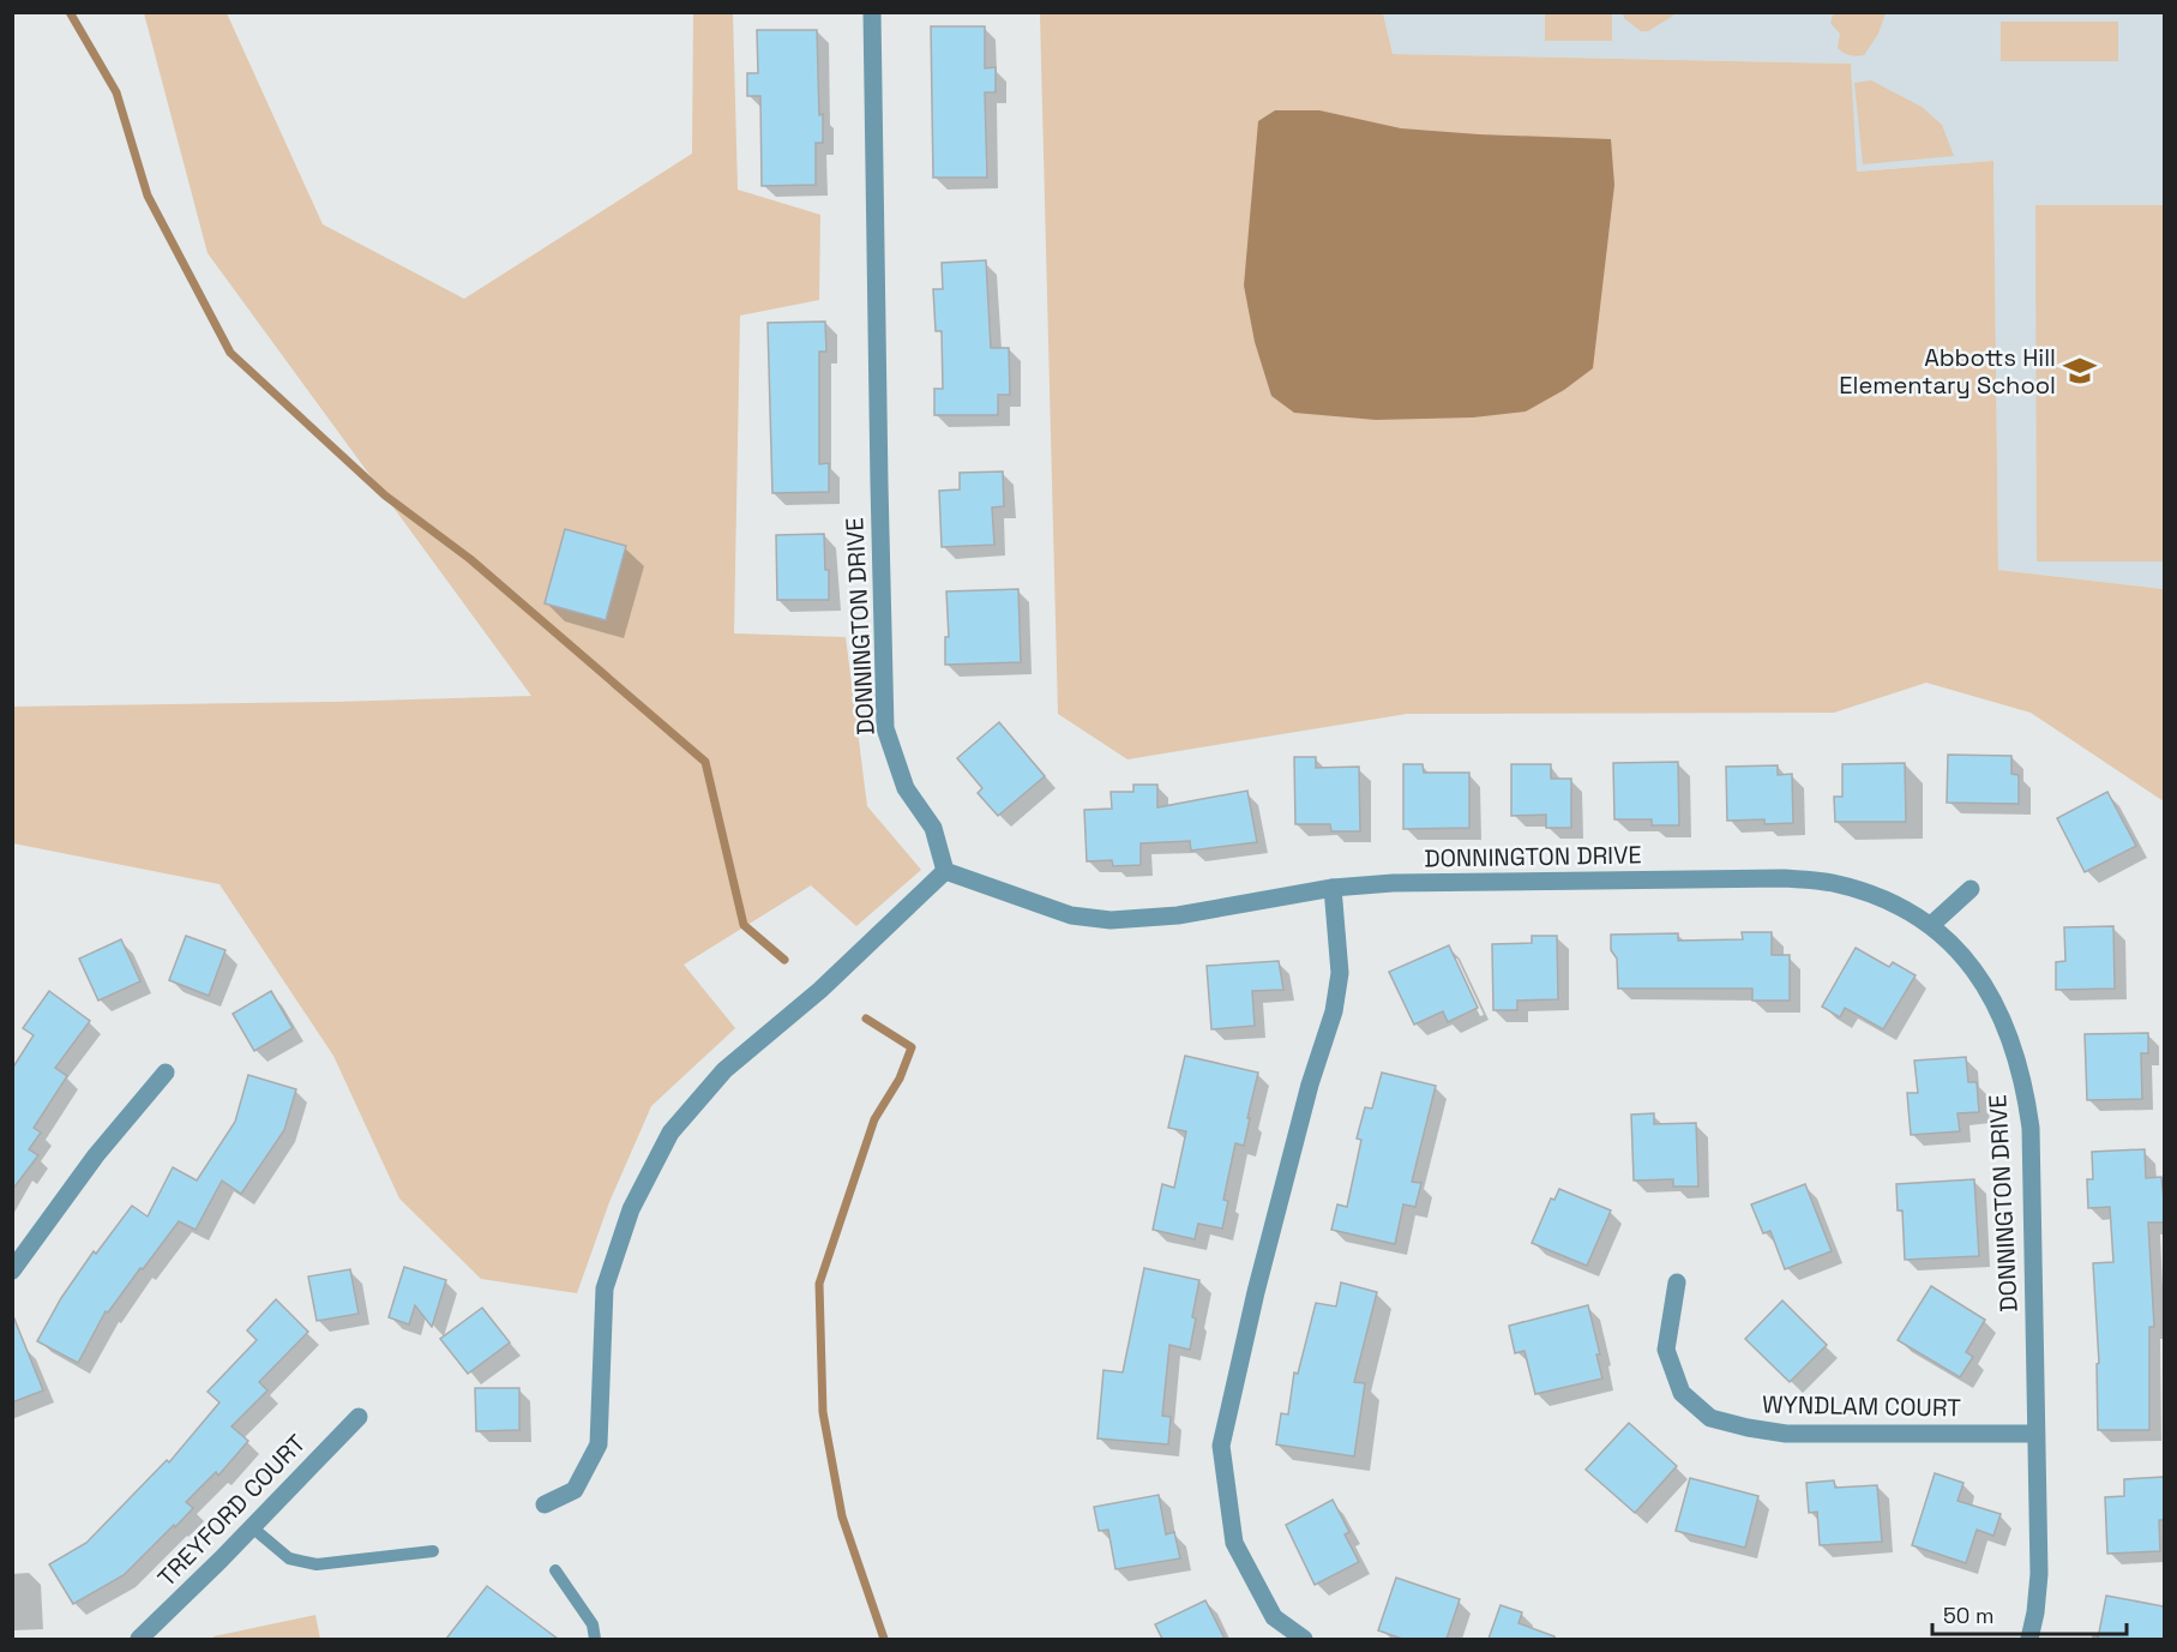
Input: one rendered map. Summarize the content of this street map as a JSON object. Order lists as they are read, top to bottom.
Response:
{
  "streets": {
    "street": ["DONNINGTON DRIVE", "WYNDLAM COURT", "TREYFORD COURT"]
  },
  "crossings": [
    ["DONNINGTON DRIVE", "WYNDLAM COURT"]
  ],
  "places": {
    "school or university": ["Abbotts Hill Elementary School"]
  },
  "scale_bar": "50 m"
}
